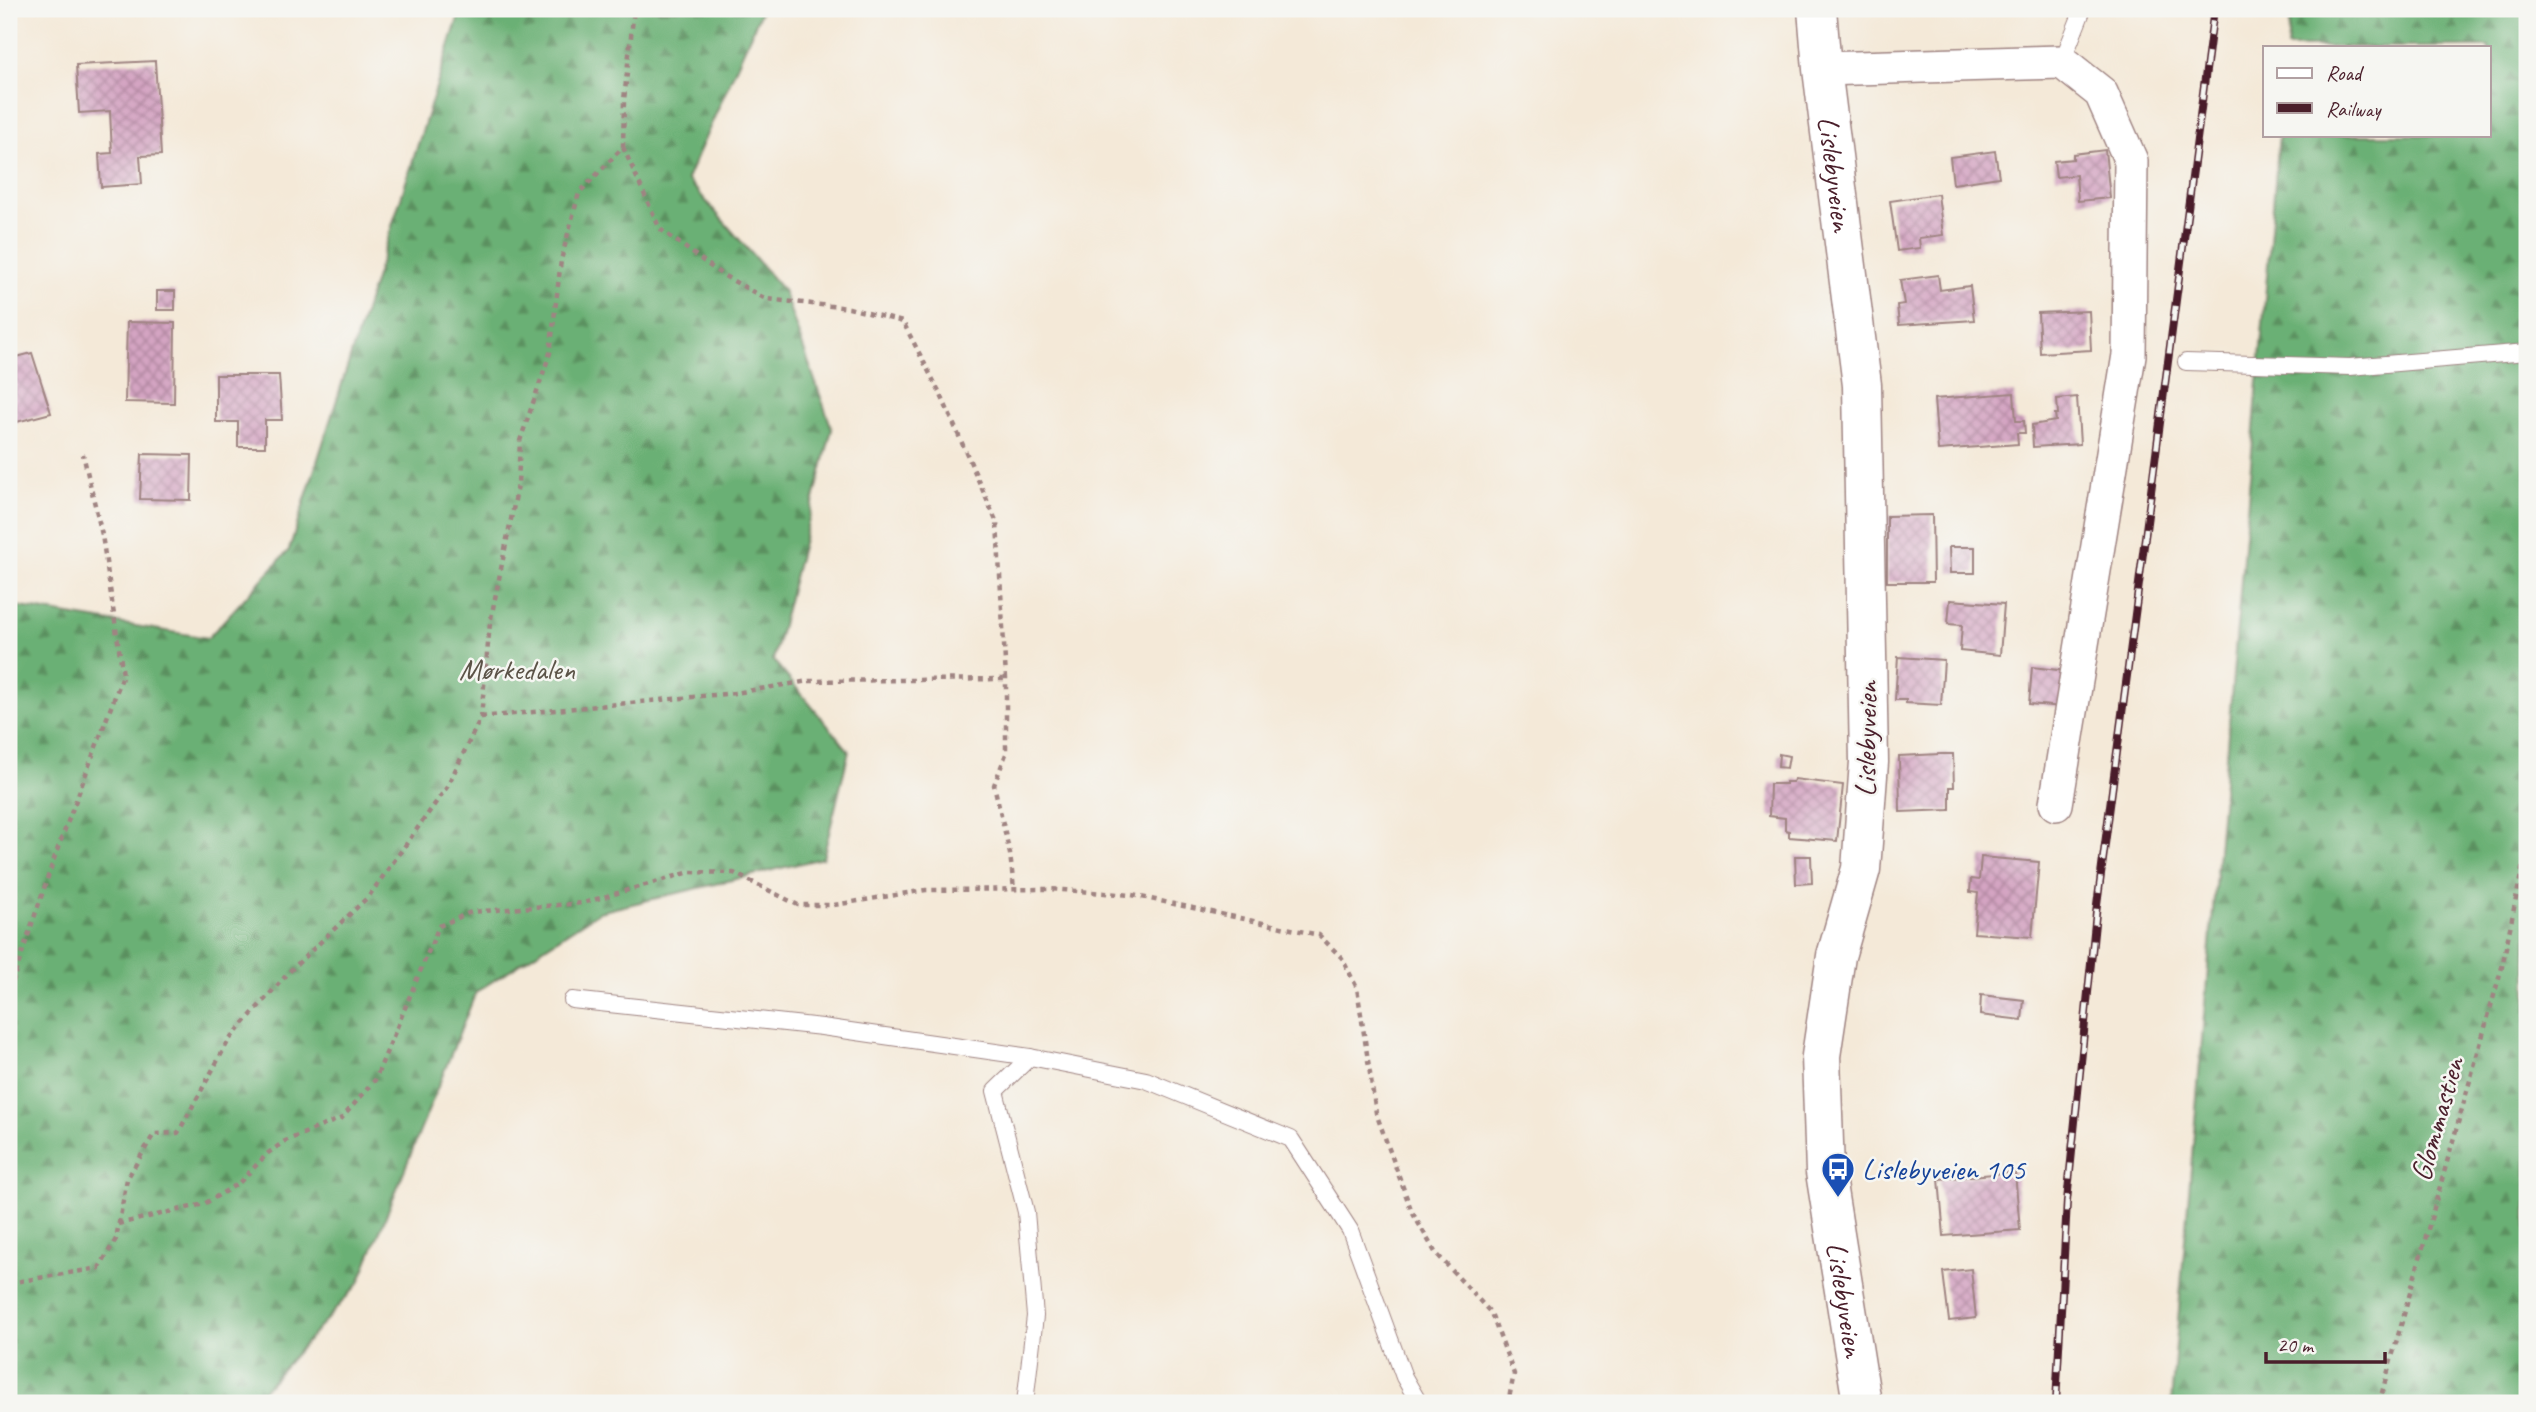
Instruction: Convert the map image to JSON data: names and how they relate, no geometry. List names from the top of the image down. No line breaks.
{"streets":{"street":["Lislebyveien"],"path":["Glommastien"]},"parks":["Mørkedalen"],"places":{"bus stop":["Lislebyveien 105"]},"legend":["Road","Railway"],"scale_bar":"20 m"}
